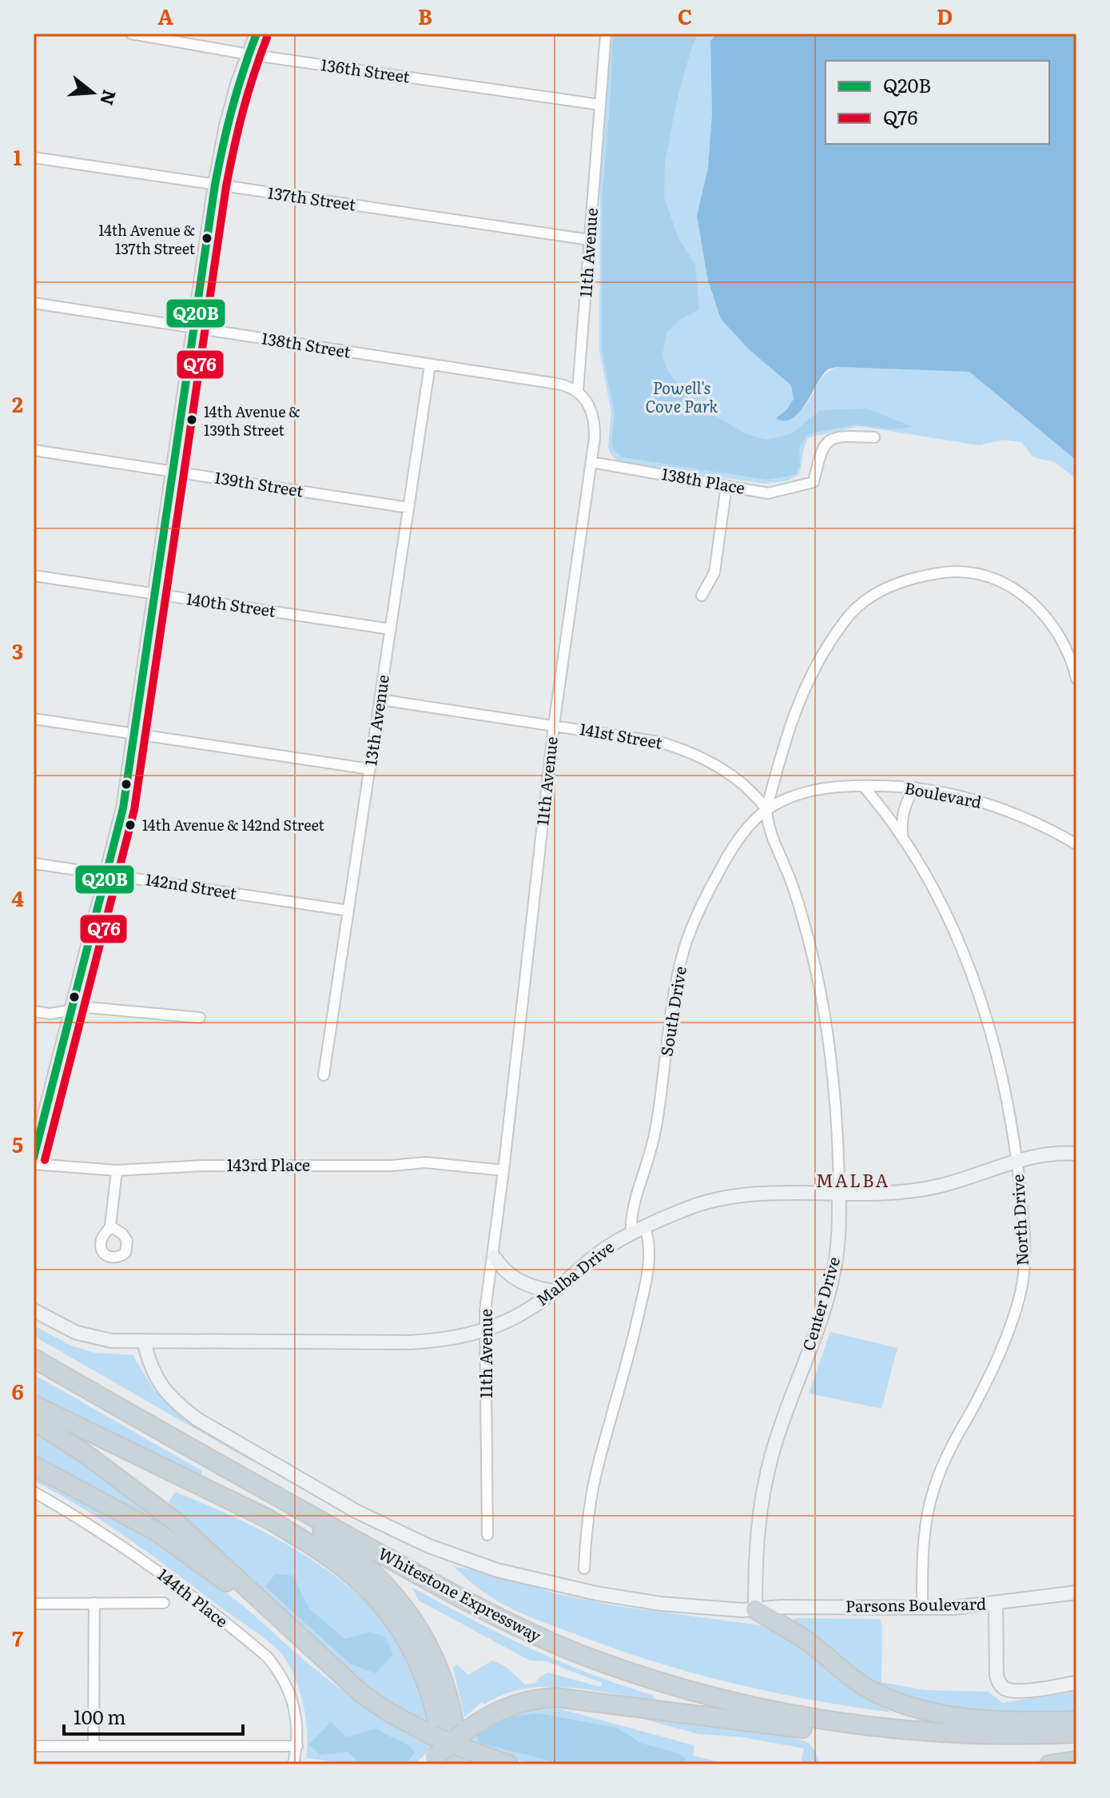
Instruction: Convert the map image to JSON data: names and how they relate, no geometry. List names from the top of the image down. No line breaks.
{"streets":{"highway":["Whitestone Expressway"],"street":["136th Street","137th Street","11th Avenue","138th Street","138th Place","139th Street","140th Street","13th Avenue","141st Street","Boulevard","142nd Street","South Drive","143rd Place","North Drive","Malba Drive","Center Drive","144th Place","Parsons Boulevard"]},"crossings":[["136th Street","11th Avenue"],["137th Street","11th Avenue"],["11th Avenue","138th Street"],["11th Avenue","138th Place"],["11th Avenue","141st Street"],["11th Avenue","143rd Place"],["11th Avenue","Malba Drive"],["138th Street","13th Avenue"],["139th Street","13th Avenue"],["140th Street","13th Avenue"],["13th Avenue","141st Street"],["13th Avenue","142nd Street"],["141st Street","Boulevard"],["141st Street","South Drive"],["141st Street","Center Drive"],["Boulevard","South Drive"],["Boulevard","North Drive"],["Boulevard","Center Drive"],["South Drive","Malba Drive"],["South Drive","Center Drive"],["North Drive","Malba Drive"],["North Drive","Parsons Boulevard"],["Malba Drive","Center Drive"],["Malba Drive","Parsons Boulevard"],["Center Drive","Parsons Boulevard"]],"districts":["MALBA"],"parks":["Powell's Cove Park"],"places":["14th Avenue & 137th Street","14th Avenue & 139th Street","14th Avenue & 142nd Street"],"lines":["transit line Q20B","transit line Q76"],"legend":["Q20B","Q76"],"scale_bar":"100 m","north":"right","grid":{"columns":["A","B","C","D"],"rows":["1","2","3","4","5","6","7"]}}
